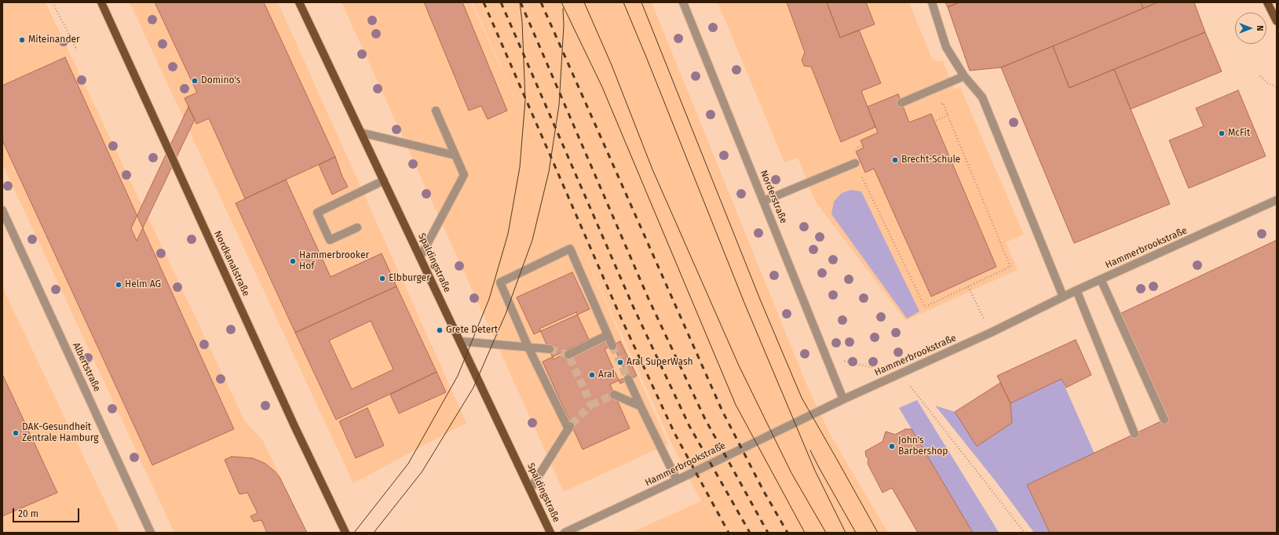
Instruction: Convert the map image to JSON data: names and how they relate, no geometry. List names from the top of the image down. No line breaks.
{"streets":{"main road":["Spaldingstraße","Nordkanalstraße"],"street":["Norderstraße","Hammerbrookstraße","Albertstraße"]},"crossings":[["Norderstraße","Hammerbrookstraße"]],"places":["Miteinander","Domino's","McFit","Brecht-Schule","Hammerbrooker Hof","Elbburger","Helm AG","Grete Detert","Aral SuperWash","Aral","DAK-Gesundheit Zentrale Hamburg","John's Barbershop"],"scale_bar":"20 m","north":"right"}
